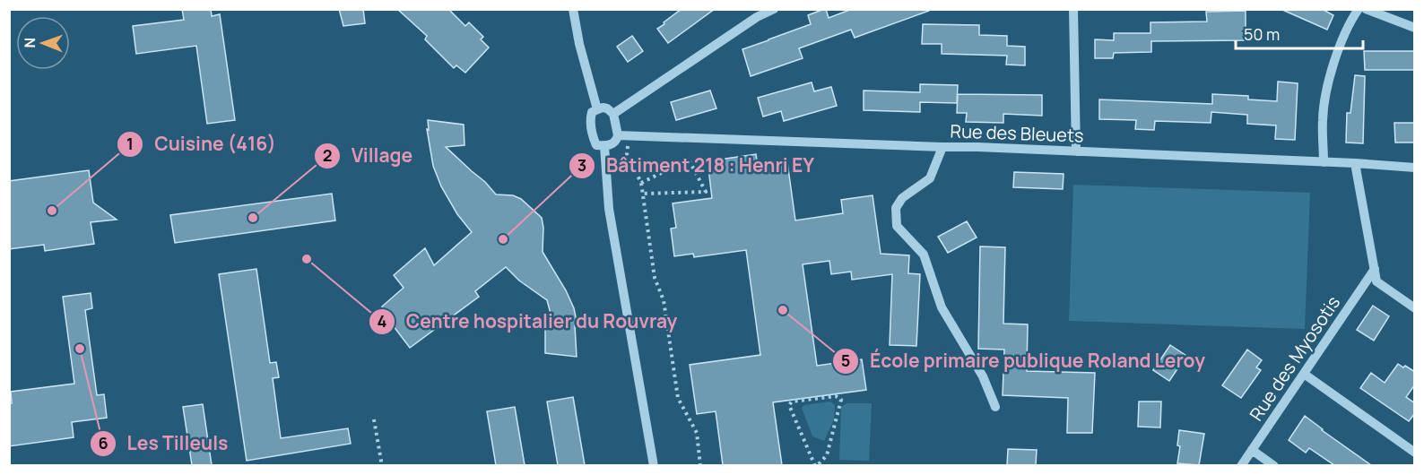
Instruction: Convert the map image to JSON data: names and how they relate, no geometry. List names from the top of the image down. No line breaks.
{"streets":{"street":["Rue des Bleuets","Rue des Myosotis"]},"places":["Cuisine (416)","Village","Bâtiment 218 : Henri EY","Centre hospitalier du Rouvray","École primaire publique Roland Leroy","Les Tilleuls"],"scale_bar":"50 m","north":"left"}
